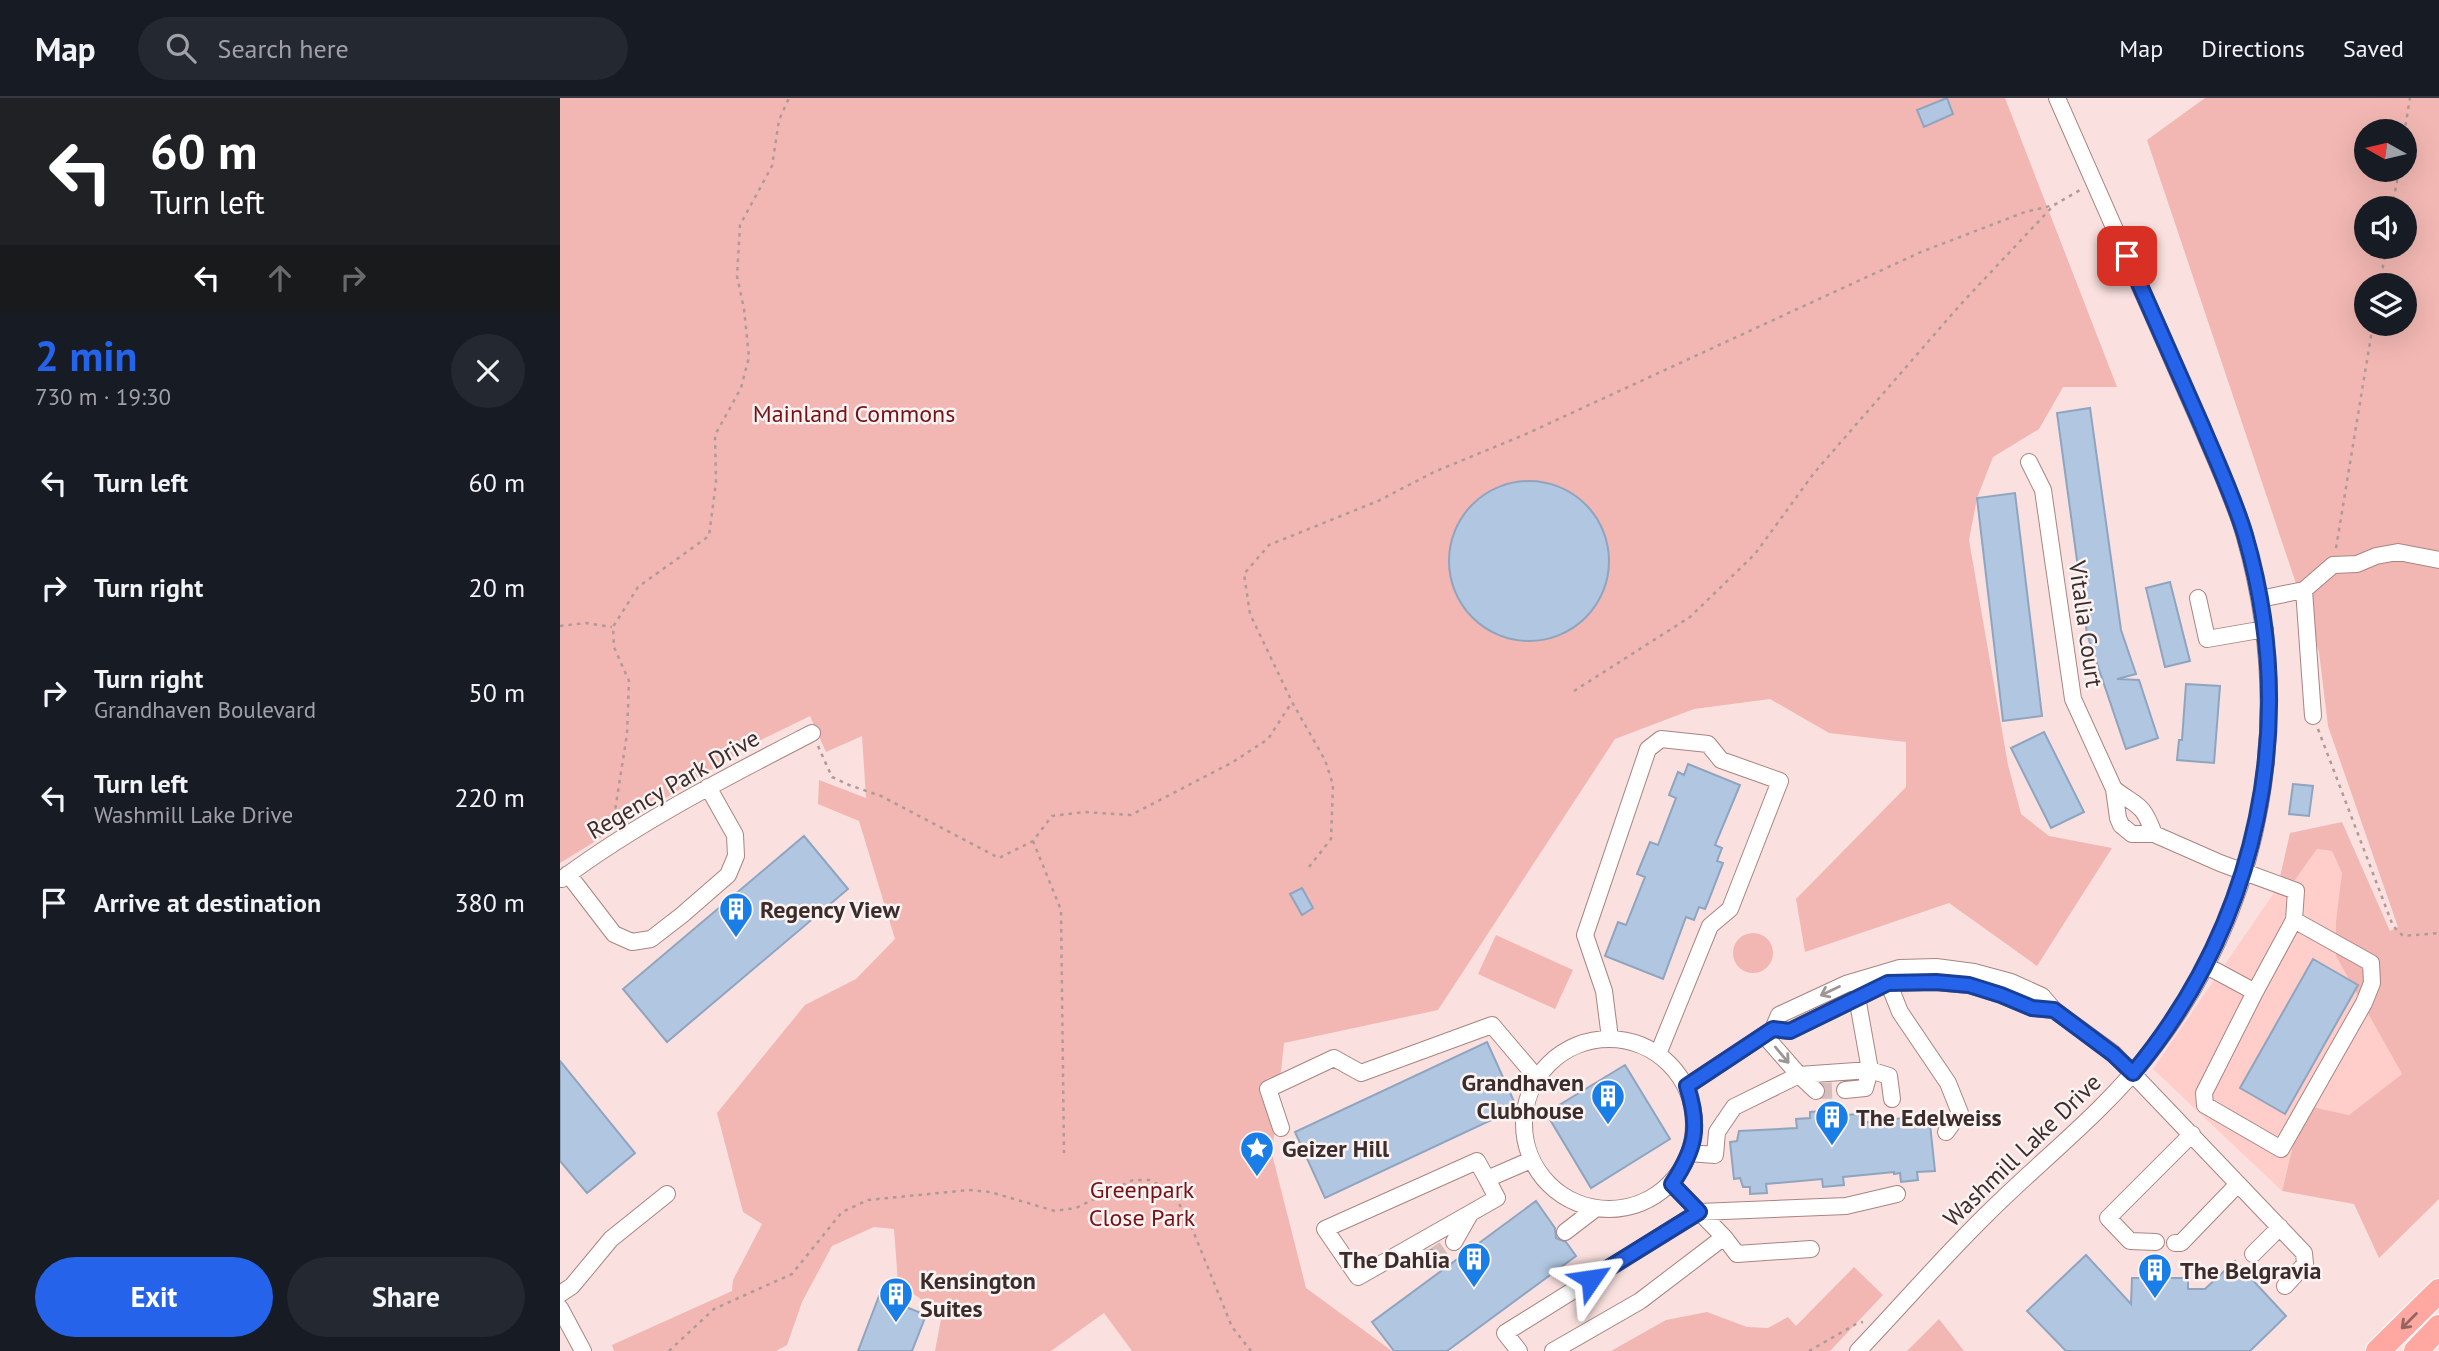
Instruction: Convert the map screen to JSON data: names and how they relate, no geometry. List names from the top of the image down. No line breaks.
{"streets":{"street":["Vitalia Court","Regency Park Drive","Washmill Lake Drive"]},"crossings":[["Vitalia Court","Washmill Lake Drive"]],"parks":["Mainland Commons","Greenpark Close Park"],"places":{"building":["Regency View","Grandhaven Clubhouse","The Edelweiss","The Dahlia","The Belgravia","Kensington Suites"],"place":["Geizer Hill"]},"north":"left","page":{"header":"Map","search":"Search here","nav":["Map","Directions","Saved"],"turn":["60 m","Turn left"],"heading":["2 min","730 m · 19:30"],"list":[{"name":"Turn left","value":"60 m"},{"name":"Turn right","value":"20 m"},{"name":"Turn right","note":"Grandhaven Boulevard","value":"50 m"},{"name":"Turn left","note":"Washmill Lake Drive","value":"220 m"},{"name":"Arrive at destination","value":"380 m"}],"buttons":["Exit","Share"]}}
